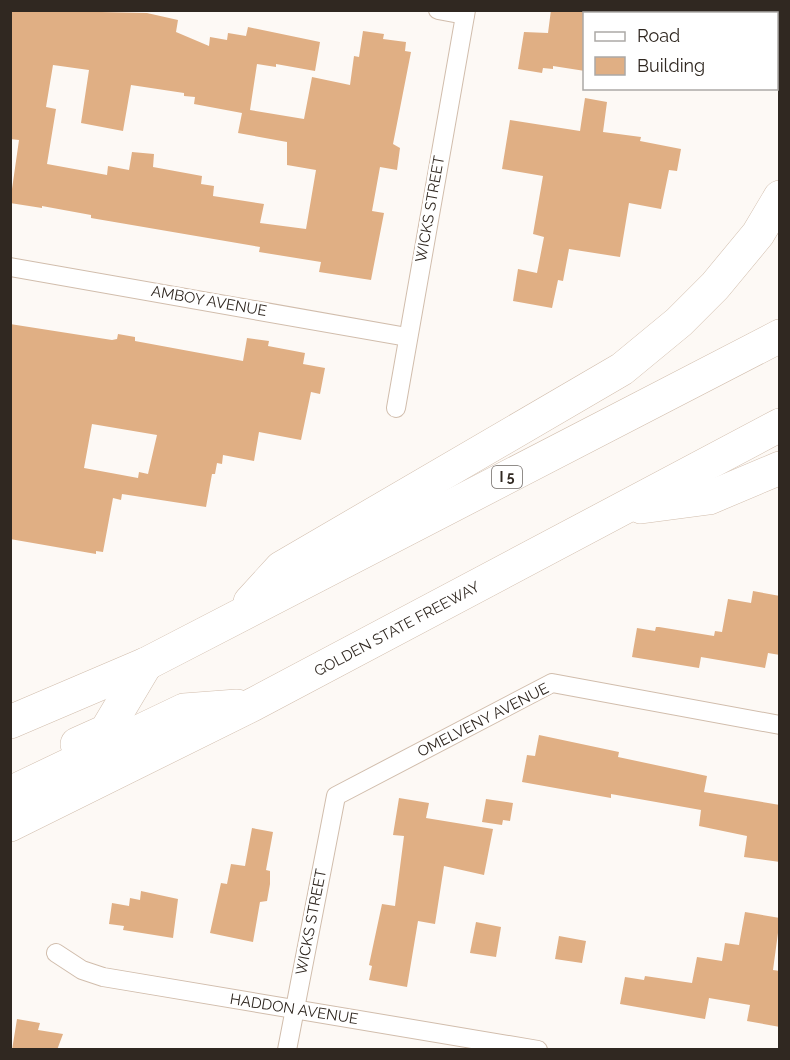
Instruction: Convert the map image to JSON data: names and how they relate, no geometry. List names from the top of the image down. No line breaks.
{"streets":{"highway":["I 5","GOLDEN STATE FREEWAY"],"street":["WICKS STREET","AMBOY AVENUE","OMELVENY AVENUE","HADDON AVENUE"]},"crossings":[["WICKS STREET","AMBOY AVENUE"],["WICKS STREET","OMELVENY AVENUE"],["WICKS STREET","HADDON AVENUE"]],"legend":["Road","Building"]}
